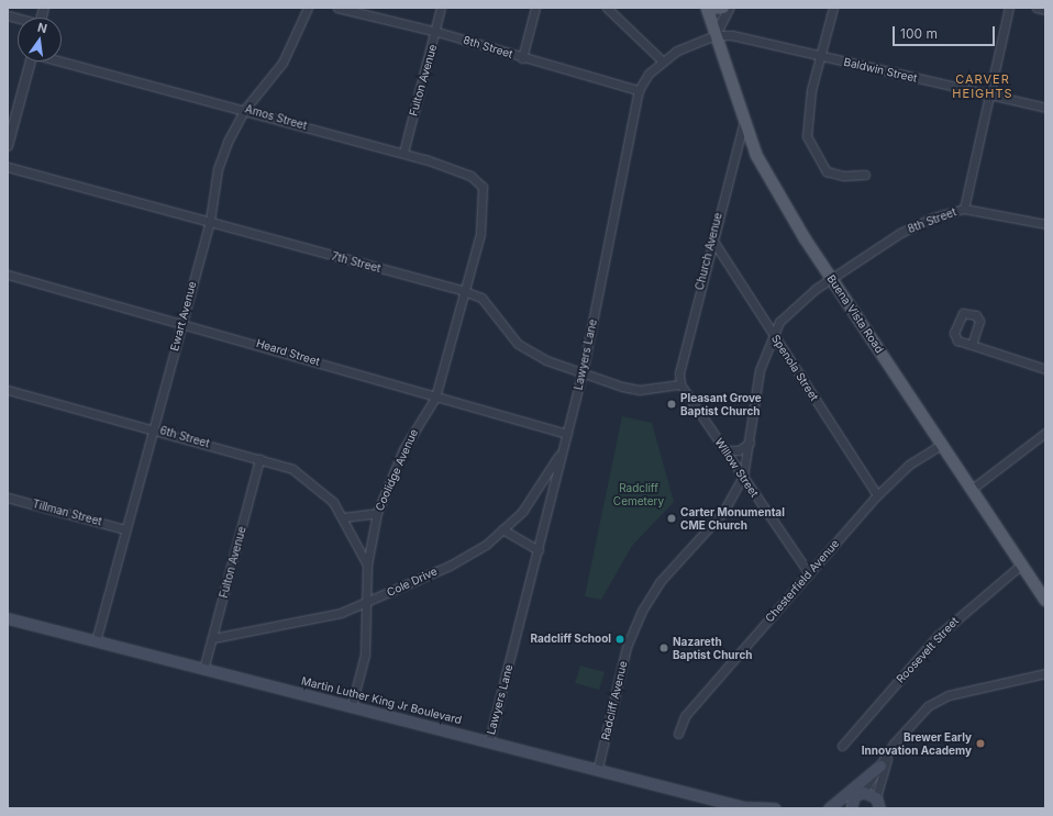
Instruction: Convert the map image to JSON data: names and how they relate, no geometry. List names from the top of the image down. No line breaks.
{"streets":{"main road":["Buena Vista Road","Martin Luther King Jr Boulevard"],"street":["8th Street","Baldwin Street","Fulton Avenue","Amos Street","Church Avenue","7th Street","Ewart Avenue","Heard Street","Lawyers Lane","Spenola Street","6th Street","Willow Street","Coolidge Avenue","Tillman Street","Chesterfield Avenue","Cole Drive","Roosevelt Street","Radcliff Avenue"]},"crossings":[["8th Street","Fulton Avenue"],["8th Street","Buena Vista Road"],["8th Street","Lawyers Lane"],["8th Street","Radcliff Avenue"],["Baldwin Street","Buena Vista Road"],["Baldwin Street","Lawyers Lane"],["Fulton Avenue","Amos Street"],["Fulton Avenue","6th Street"],["Fulton Avenue","Cole Drive"],["Fulton Avenue","Martin Luther King Jr Boulevard"],["Amos Street","Ewart Avenue"],["Amos Street","Coolidge Avenue"],["Church Avenue","7th Street"],["Church Avenue","Buena Vista Road"],["Church Avenue","Spenola Street"],["Church Avenue","Willow Street"],["7th Street","Ewart Avenue"],["7th Street","Lawyers Lane"],["7th Street","Willow Street"],["7th Street","Coolidge Avenue"],["Buena Vista Road","Lawyers Lane"],["Buena Vista Road","Chesterfield Avenue"],["Buena Vista Road","Roosevelt Street"],["Buena Vista Road","Radcliff Avenue"],["Ewart Avenue","Heard Street"],["Ewart Avenue","6th Street"],["Ewart Avenue","Tillman Street"],["Ewart Avenue","Martin Luther King Jr Boulevard"],["Heard Street","Lawyers Lane"],["Heard Street","Coolidge Avenue"],["Lawyers Lane","Cole Drive"],["Lawyers Lane","Martin Luther King Jr Boulevard"],["Spenola Street","Chesterfield Avenue"],["Spenola Street","Radcliff Avenue"],["6th Street","Coolidge Avenue"],["Willow Street","Chesterfield Avenue"],["Willow Street","Radcliff Avenue"],["Coolidge Avenue","Cole Drive"],["Coolidge Avenue","Martin Luther King Jr Boulevard"],["Martin Luther King Jr Boulevard","Radcliff Avenue"]],"districts":["CARVER HEIGHTS"],"parks":["Radcliff Cemetery"],"places":["Pleasant Grove Baptist Church","Carter Monumental CME Church","Radcliff School","Nazareth Baptist Church","Brewer Early Innovation Academy"],"scale_bar":"100 m","north":"top"}
